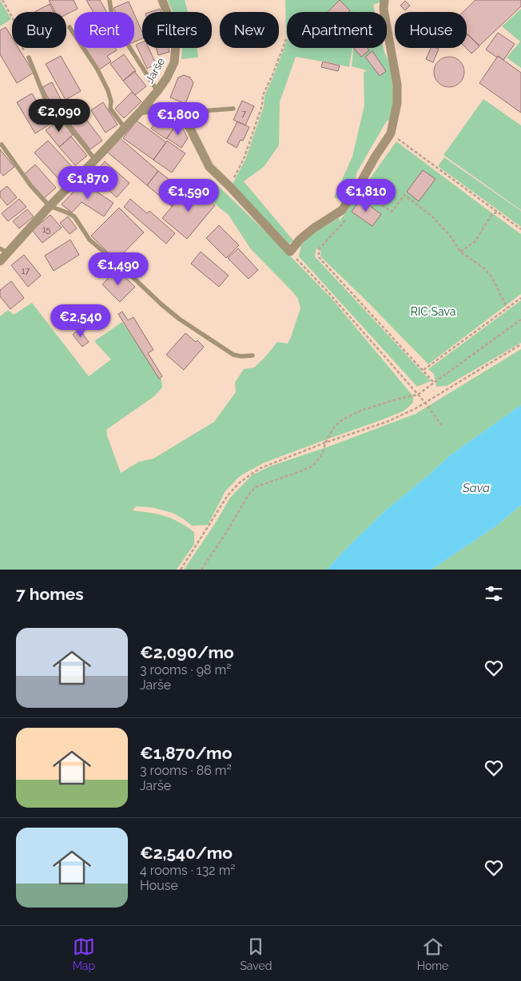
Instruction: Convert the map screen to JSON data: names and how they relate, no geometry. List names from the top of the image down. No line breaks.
{"streets":{"street":["Jarše"]},"water":["Sava"],"parks":["RIC Sava"],"house_numbers":["7","15","17"],"page":{"chip":["Buy","Rent","Filters","New","Apartment","House"],"price":["€2,090","€1,800","€1,870","€1,590","€1,810","€1,490","€2,540"],"heading":"7 homes","list":[{"name":"€2,090/mo","note":"3 rooms · 98 m² · Jarše"},{"name":"€1,870/mo","note":"3 rooms · 86 m² · Jarše"},{"name":"€2,540/mo","note":"4 rooms · 132 m² · House"}],"tabs":["Map","Saved","Home"]}}
